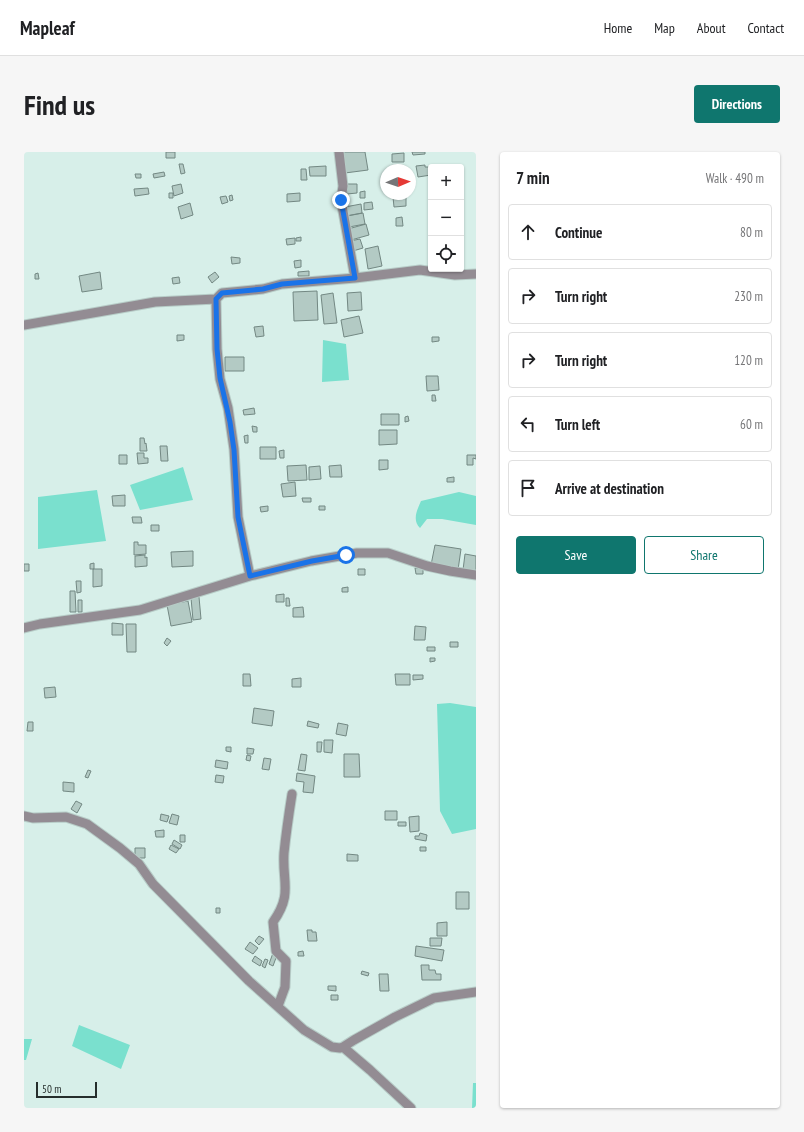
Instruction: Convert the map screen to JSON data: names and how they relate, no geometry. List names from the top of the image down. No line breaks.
{"scale_bar":"50 m","north":"right","page":{"header":"Mapleaf","nav":["Home","Map","About","Contact"],"buttons":["Directions",["Save","Share"]],"title":"Find us","heading":["7 min","Walk · 490 m"],"map_buttons":["+","−"],"list":[["Continue","80 m"],["Turn right","230 m"],["Turn right","120 m"],["Turn left","60 m"],"Arrive at destination"],"scale":"50 m"}}
